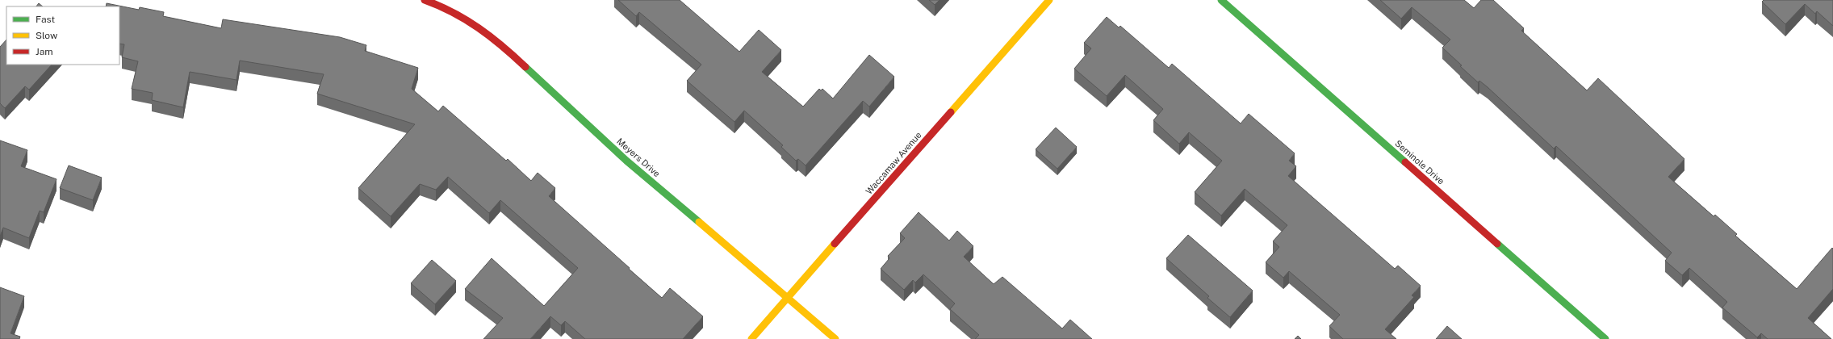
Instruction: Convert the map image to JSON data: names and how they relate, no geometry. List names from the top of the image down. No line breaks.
{"streets":{"street":["Meyers Drive","Seminole Drive","Waccamaw Avenue"]},"crossings":[["Meyers Drive","Waccamaw Avenue"]],"legend":["Fast","Slow","Jam"]}
